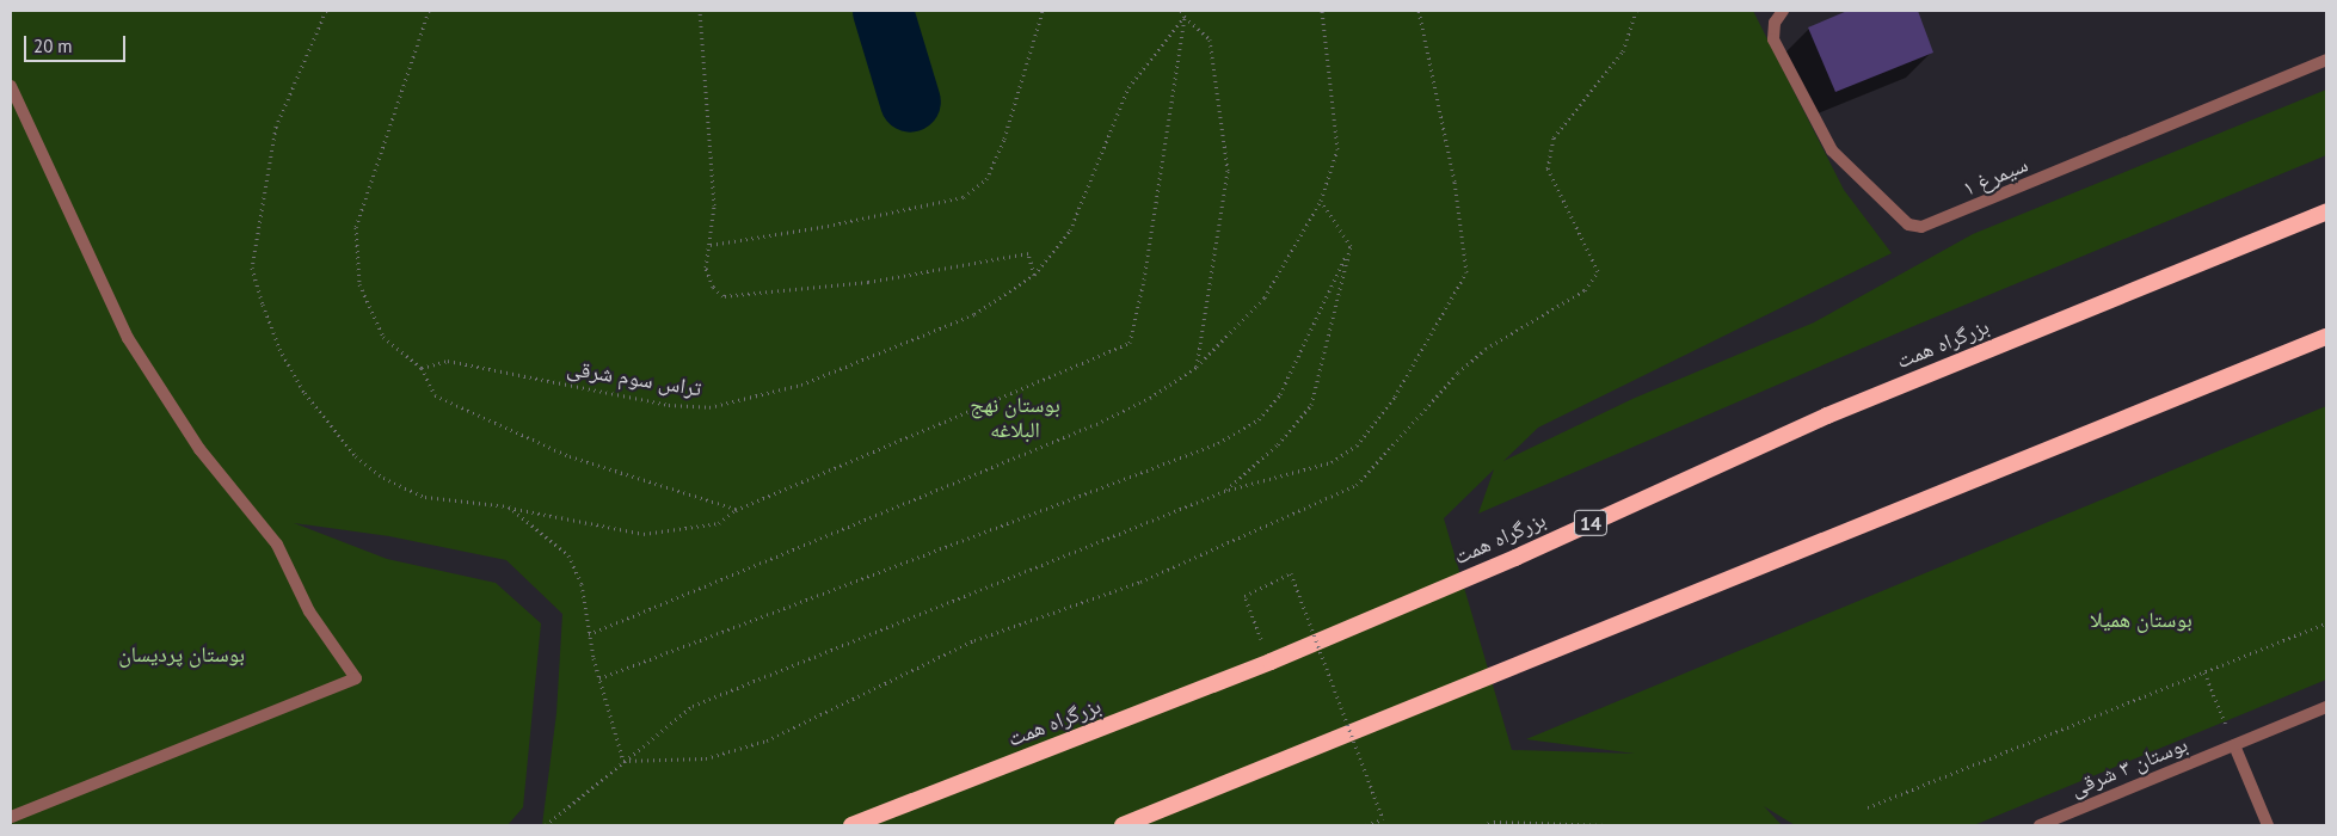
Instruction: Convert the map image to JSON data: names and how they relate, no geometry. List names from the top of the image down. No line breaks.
{"streets":{"highway":["بزرگراه همت","14"],"street":["سیمرغ ۱","بوستان ۳ شرقی"],"path":["تراس سوم شرقی"]},"parks":["بوستان نهج البلاغه","بوستان همیلا","بوستان پردیسان"],"scale_bar":"20 m"}
